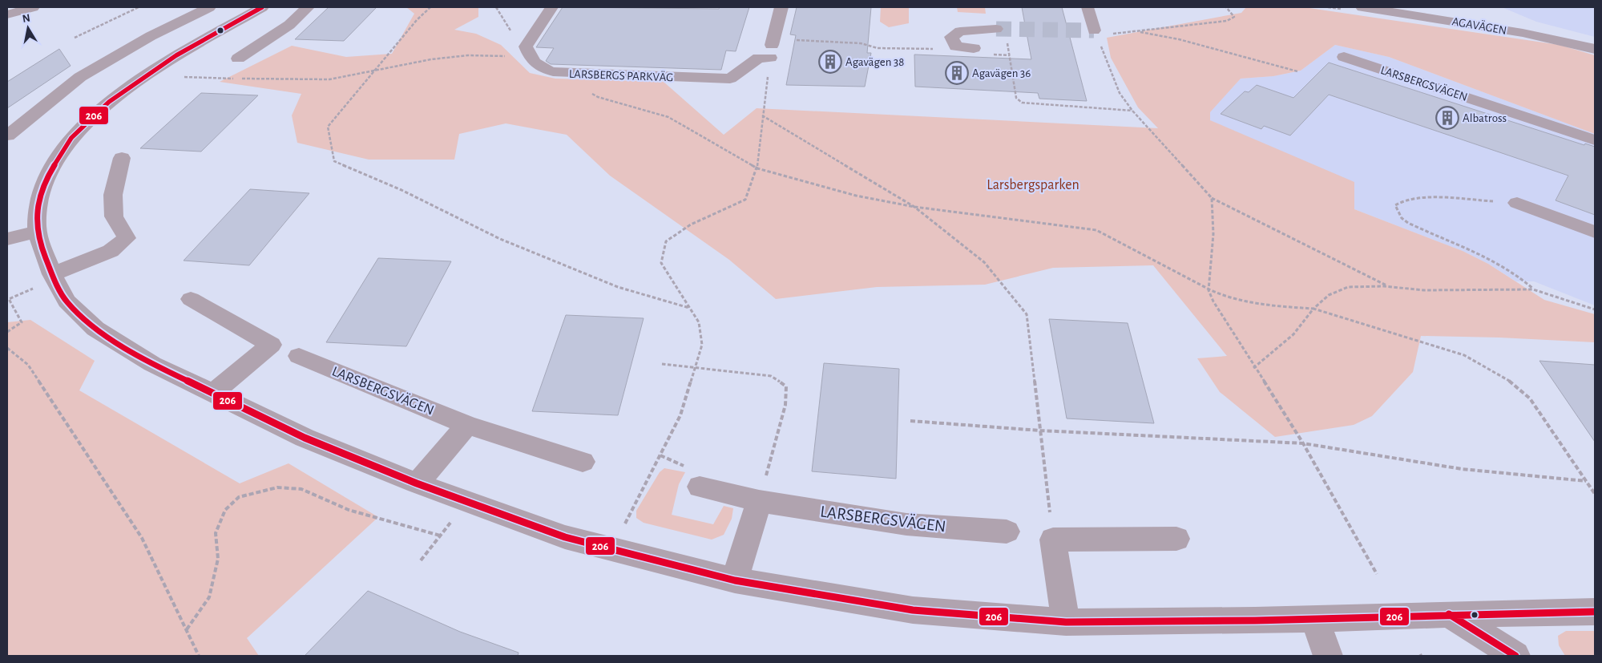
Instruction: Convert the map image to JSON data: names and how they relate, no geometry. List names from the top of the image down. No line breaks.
{"streets":{"street":["AGAVÄGEN","LARSBERGS PARKVÄG","LARSBERGSVÄGEN"]},"parks":["Larsbergsparken"],"places":{"building":["Agavägen 38","Agavägen 36","Albatross"]},"lines":["transit line 206"],"north":"top"}
